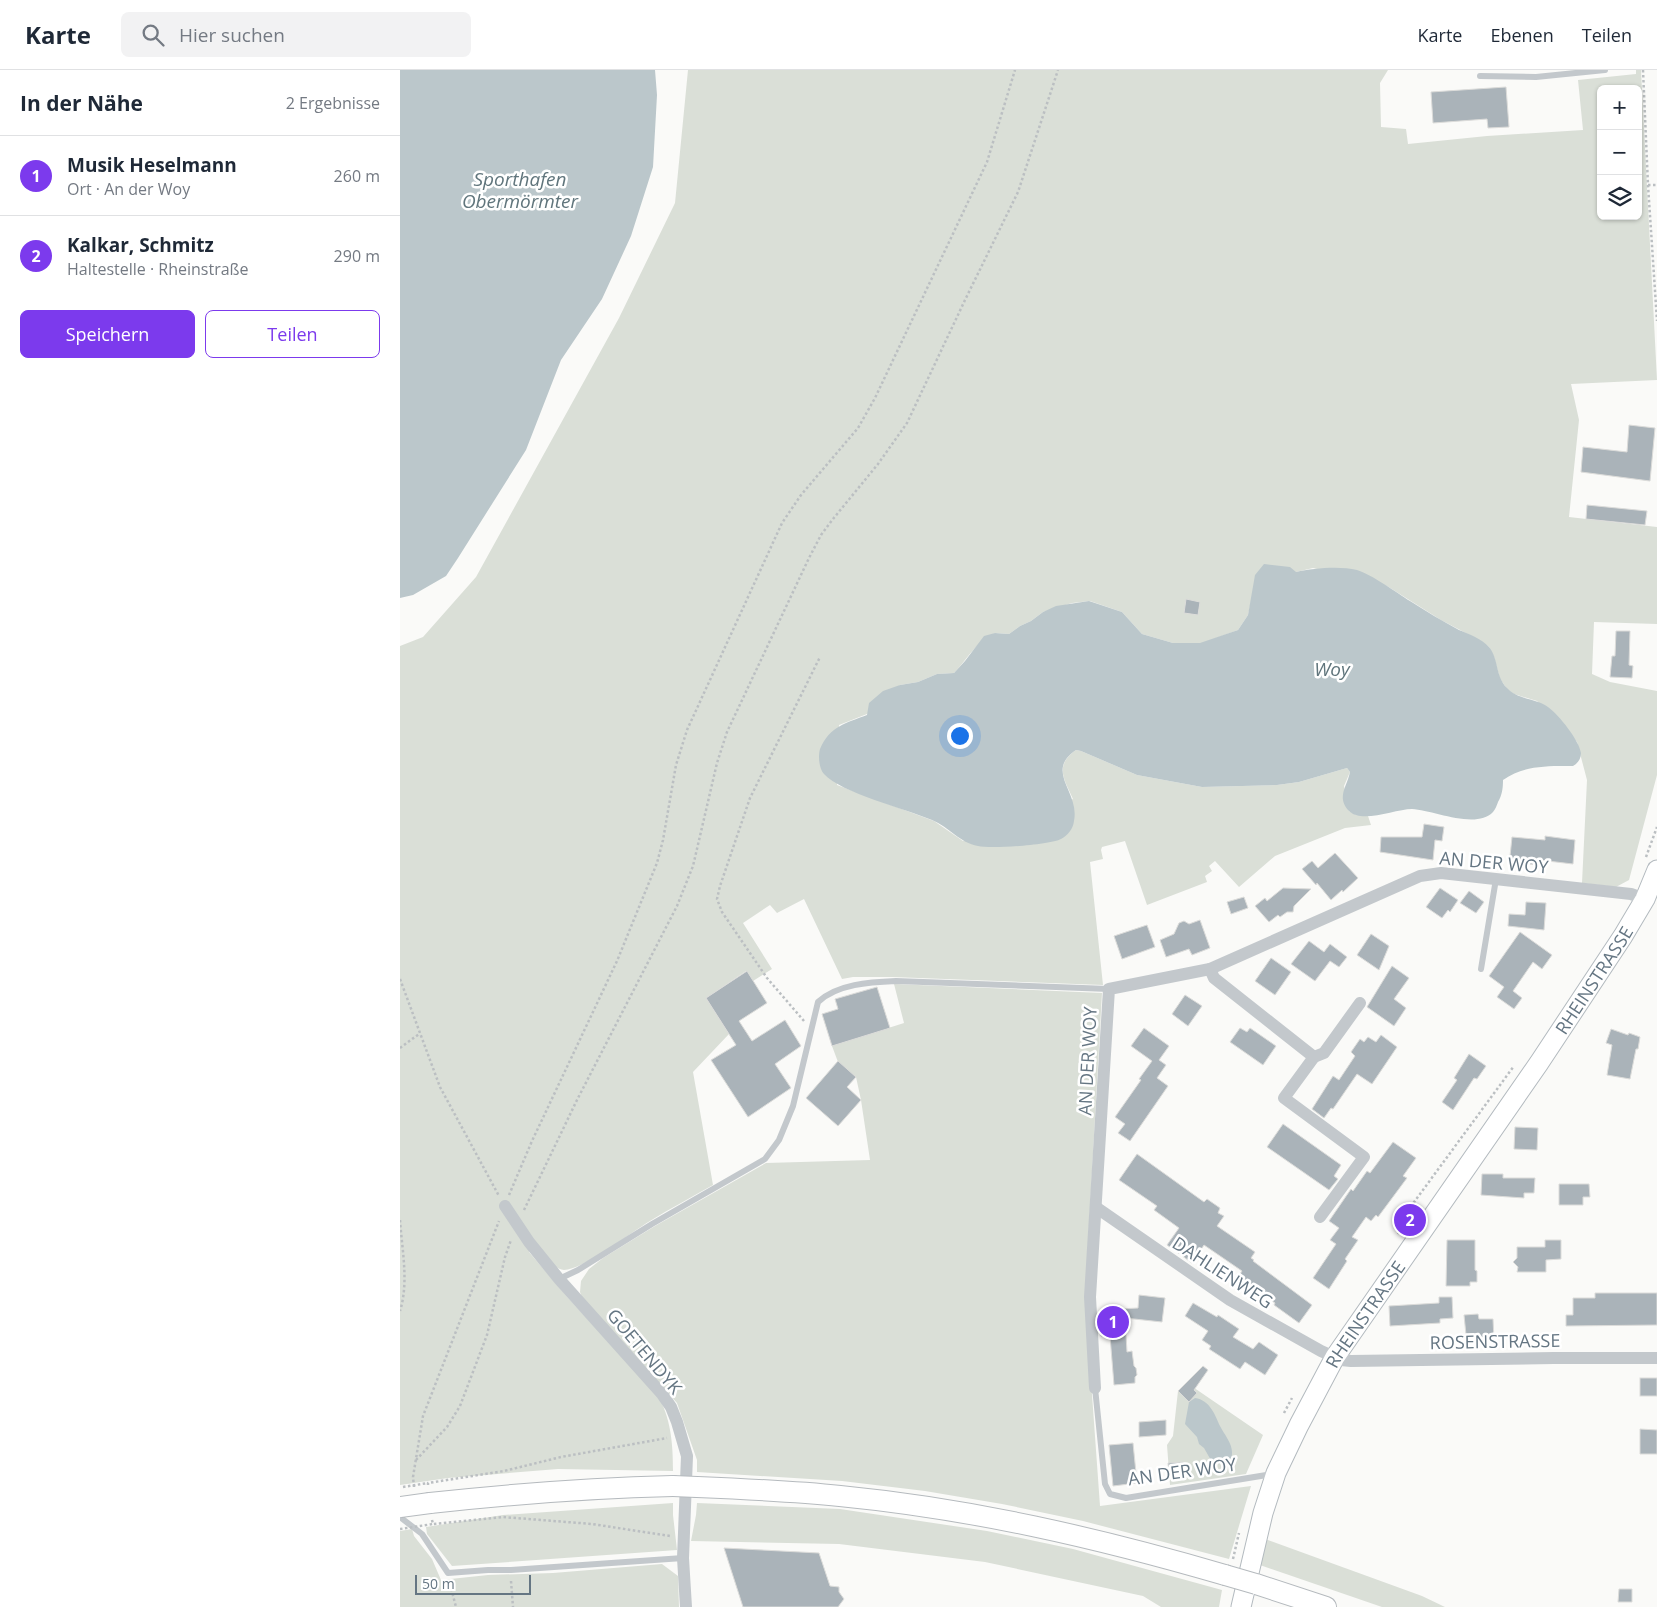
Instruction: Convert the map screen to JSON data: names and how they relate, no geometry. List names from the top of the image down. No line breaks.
{"streets":{"main road":["RHEINSTRASSE"],"street":["AN DER WOY","DAHLIENWEG","ROSENSTRASSE","GOETENDYK"]},"crossings":[["AN DER WOY","RHEINSTRASSE"],["AN DER WOY","DAHLIENWEG"],["RHEINSTRASSE","DAHLIENWEG"],["RHEINSTRASSE","ROSENSTRASSE"],["DAHLIENWEG","ROSENSTRASSE"]],"water":["Sporthafen Obermörmter","Woy"],"scale_bar":"50 m","page":{"header":"Karte","search":"Hier suchen","nav":["Karte","Ebenen","Teilen"],"heading":["In der Nähe","2 Ergebnisse"],"map_buttons":["+","−"],"list":[{"mark":"1","name":"Musik Heselmann","note":"Ort · An der Woy","value":"260 m"},{"mark":"2","name":"Kalkar, Schmitz","note":"Haltestelle · Rheinstraße","value":"290 m"}],"buttons":["Speichern","Teilen"],"pins":["2","1"],"scale":"50 m"}}
